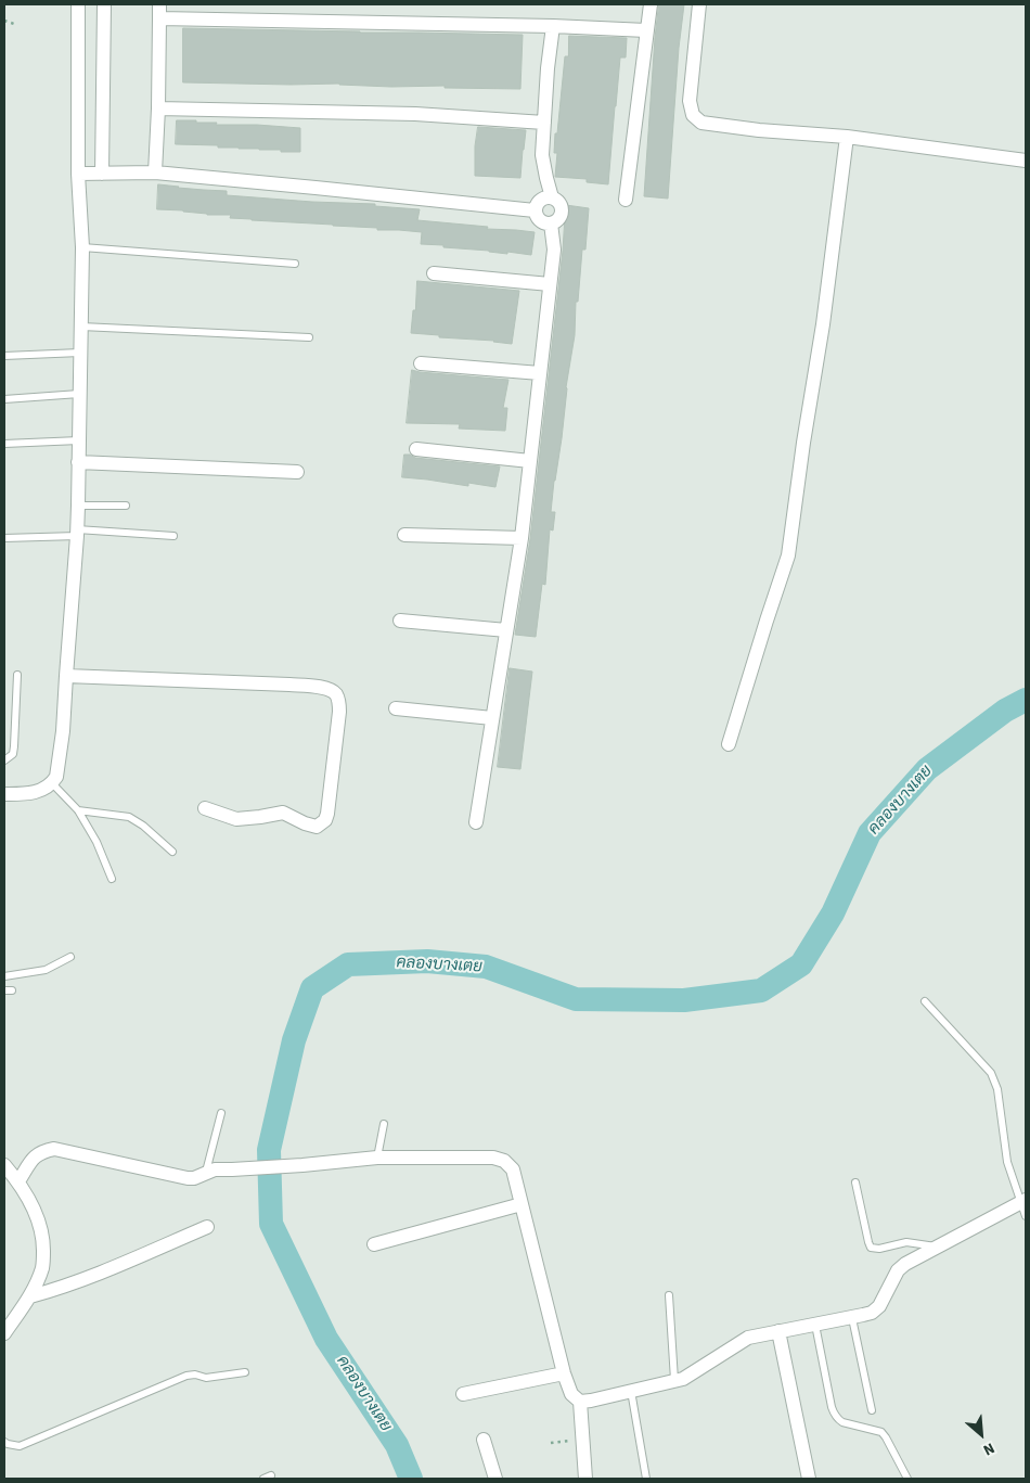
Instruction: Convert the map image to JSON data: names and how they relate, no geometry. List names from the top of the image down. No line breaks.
{"water":["คลองบางเตย"],"north":"bottom right"}
